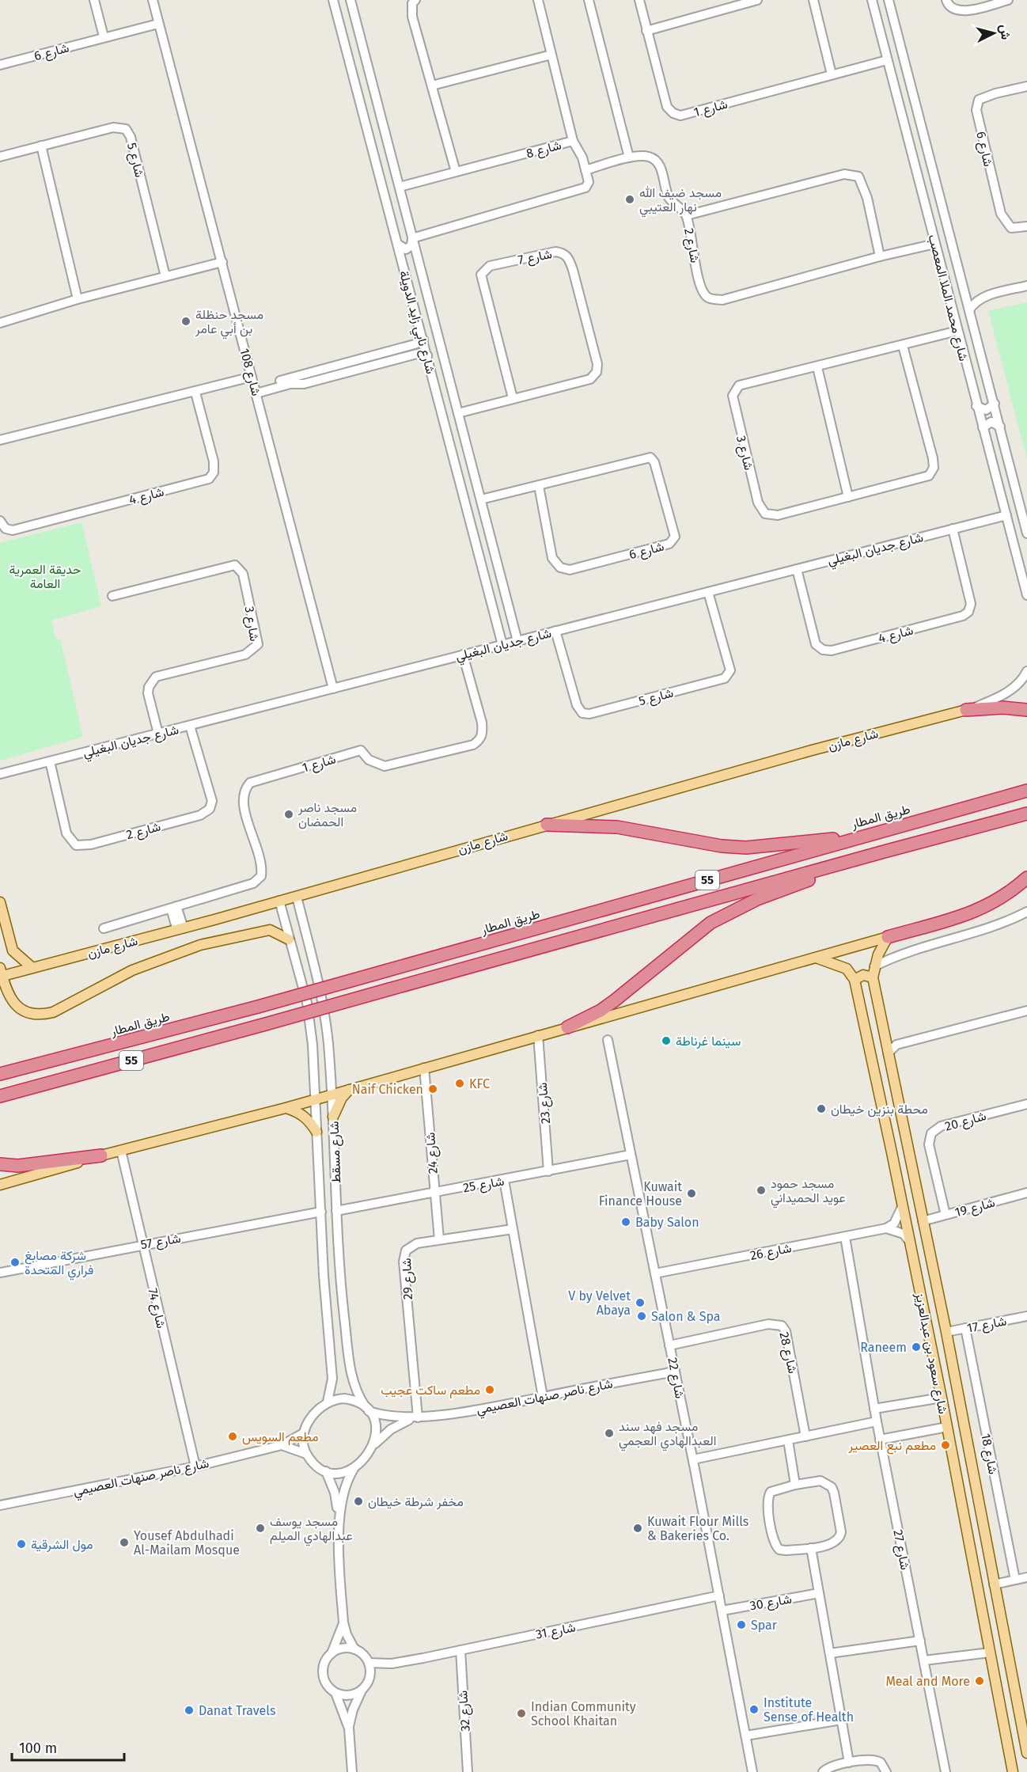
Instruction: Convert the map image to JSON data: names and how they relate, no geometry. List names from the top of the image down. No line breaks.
{"streets":{"highway":["طريق المطار","55"],"main road":["شارع مازن","شارع سعود بن عبدالعزيز"],"street":["شارع 6","شارع 1","شارع 8","شارع 5","شارع 2","شارع 7","شارع محمد الملا المعصب","شارع نابي زايد الدويلة","شارع 108","شارع 3","شارع 4","شارع جديان البغيلي","شارع 23","شارع 20","شارع مسقط","شارع 24","شارع 25","شارع 19","شارع 57","شارع 26","شارع 29","شارع 74","شارع 17","شارع 28","شارع 22","شارع ناصر صنهات العصيمي","شارع 18","شارع 27","شارع 30","شارع 31","شارع 32"]},"crossings":[["شارع 6","شارع نابي زايد الدويلة"],["شارع 6","شارع 108"],["شارع 1","شارع محمد الملا المعصب"],["شارع 1","شارع جديان البغيلي"],["شارع 8","شارع نابي زايد الدويلة"],["شارع 5","شارع جديان البغيلي"],["شارع 2","شارع محمد الملا المعصب"],["شارع 2","شارع جديان البغيلي"],["شارع 7","شارع نابي زايد الدويلة"],["شارع محمد الملا المعصب","شارع 3"],["شارع محمد الملا المعصب","شارع جديان البغيلي"],["شارع نابي زايد الدويلة","شارع جديان البغيلي"],["شارع 108","شارع جديان البغيلي"],["شارع 3","شارع جديان البغيلي"],["شارع 4","شارع جديان البغيلي"],["شارع مازن","شارع مسقط"],["شارع 23","شارع 25"],["شارع 20","شارع 19"],["شارع مسقط","شارع 25"],["شارع مسقط","شارع 57"],["شارع مسقط","شارع ناصر صنهات العصيمي"],["شارع 24","شارع 25"],["شارع 24","شارع 29"],["شارع 25","شارع 22"],["شارع 19","شارع سعود بن عبدالعزيز"],["شارع 57","شارع 74"],["شارع 26","شارع 22"],["شارع 26","شارع 27"],["شارع 29","شارع ناصر صنهات العصيمي"],["شارع 74","شارع ناصر صنهات العصيمي"],["شارع 17","شارع سعود بن عبدالعزيز"],["شارع 17","شارع 18"],["شارع 28","شارع 22"],["شارع 22","شارع ناصر صنهات العصيمي"],["شارع 22","شارع 30"],["شارع 22","شارع 31"],["شارع 31","شارع 32"]],"parks":["حديقة العمرية العامة"],"places":["مسجد ضيف الله نهار العتيبي","مسجد حنظلة بن أبي عامر","مسجد ناصر الحمضان","سينما غرناطة","KFC","Naif Chicken","محطة بنزين خيطان","مسجد حمود عويد الحميداني","Kuwait Finance House","Baby Salon","شركة مصابغ فراري المتحدة","V by Velvet Abaya","Salon & Spa","Raneem","مطعم ساكت عجيب","مسجد فهد سند العبدالهادي العجمي","مطعم السويس","مطعم نبع العصير","مخفر شرطة خيطان","مسجد يوسف عبدالهادي الميلم","Kuwait Flour Mills & Bakeries Co.","Yousef Abdulhadi Al-Mailam Mosque","مول الشرقية","Spar","Meal and More","Institute Sense of Health","Danat Travels","Indian Community School Khaitan"],"scale_bar":"100 m","north":"right"}
